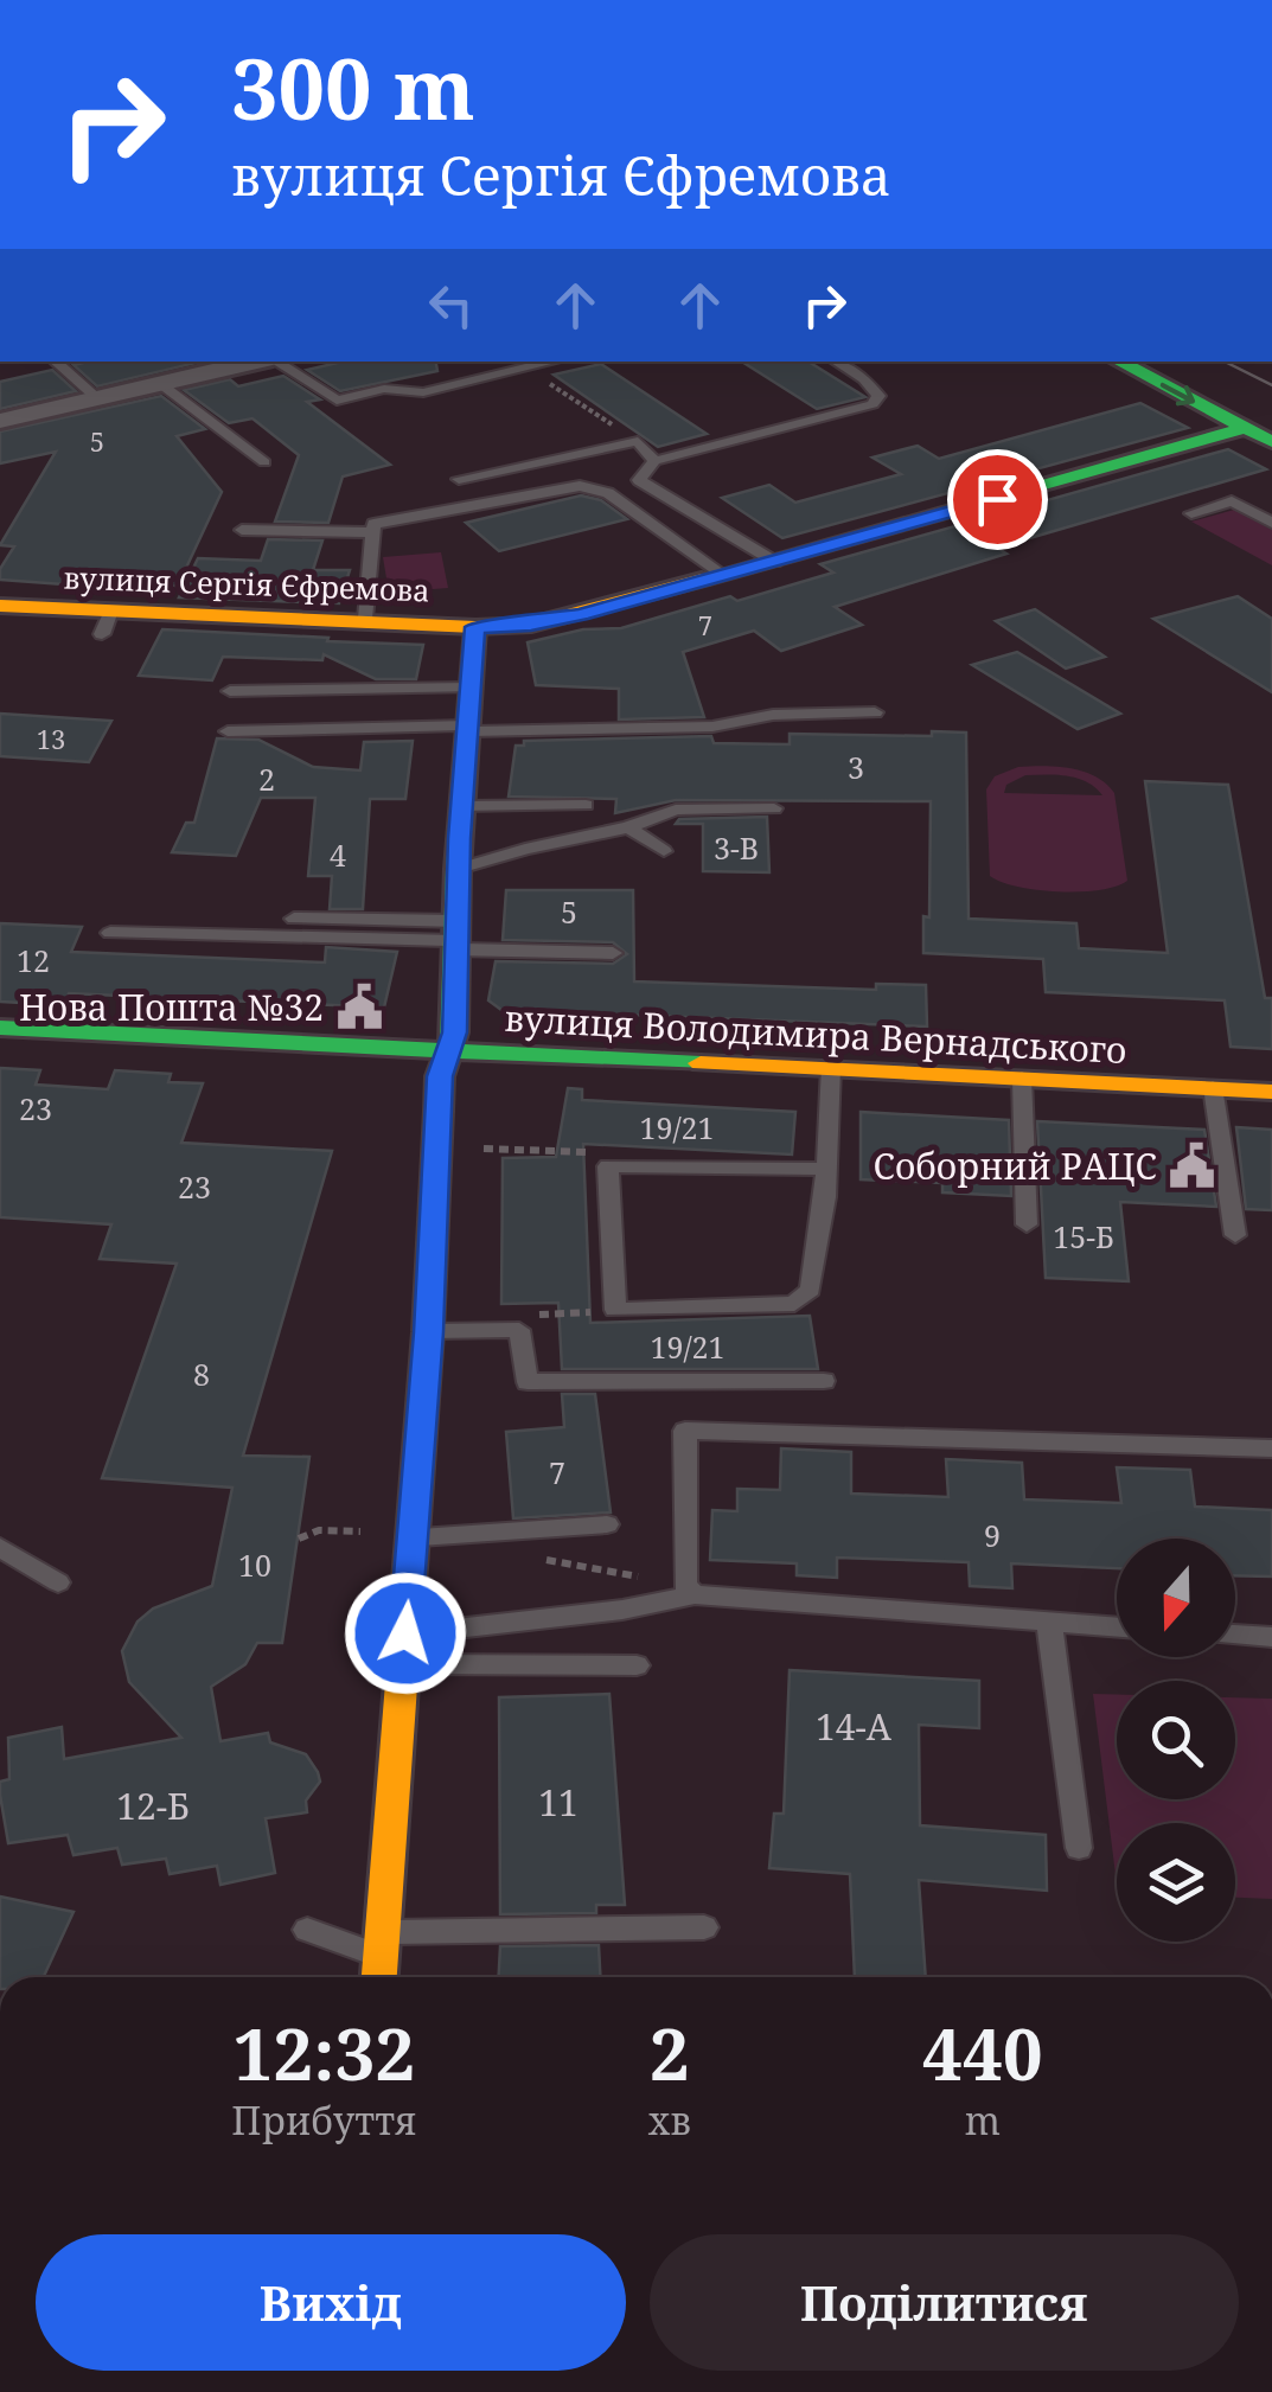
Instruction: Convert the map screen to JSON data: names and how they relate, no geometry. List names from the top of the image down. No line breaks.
{"streets":{"street":["вулиця Сергія Єфремова","вулиця Володимира Вернадського"]},"places":{"public building":["Нова Пошта №32","Соборний РАЦС"]},"house_numbers":["5","7","13","3","2","3-В","4","5","12","23","19/21","23","15-Б","19/21","8","7","9","10","14-А","11","12-Б"],"north":"bottom","page":{"turn":["300 m","вулиця Сергія Єфремова"],"eta":["12:32","Прибуття","2","хв","440","m"],"buttons":["Вихід","Поділитися"]}}
